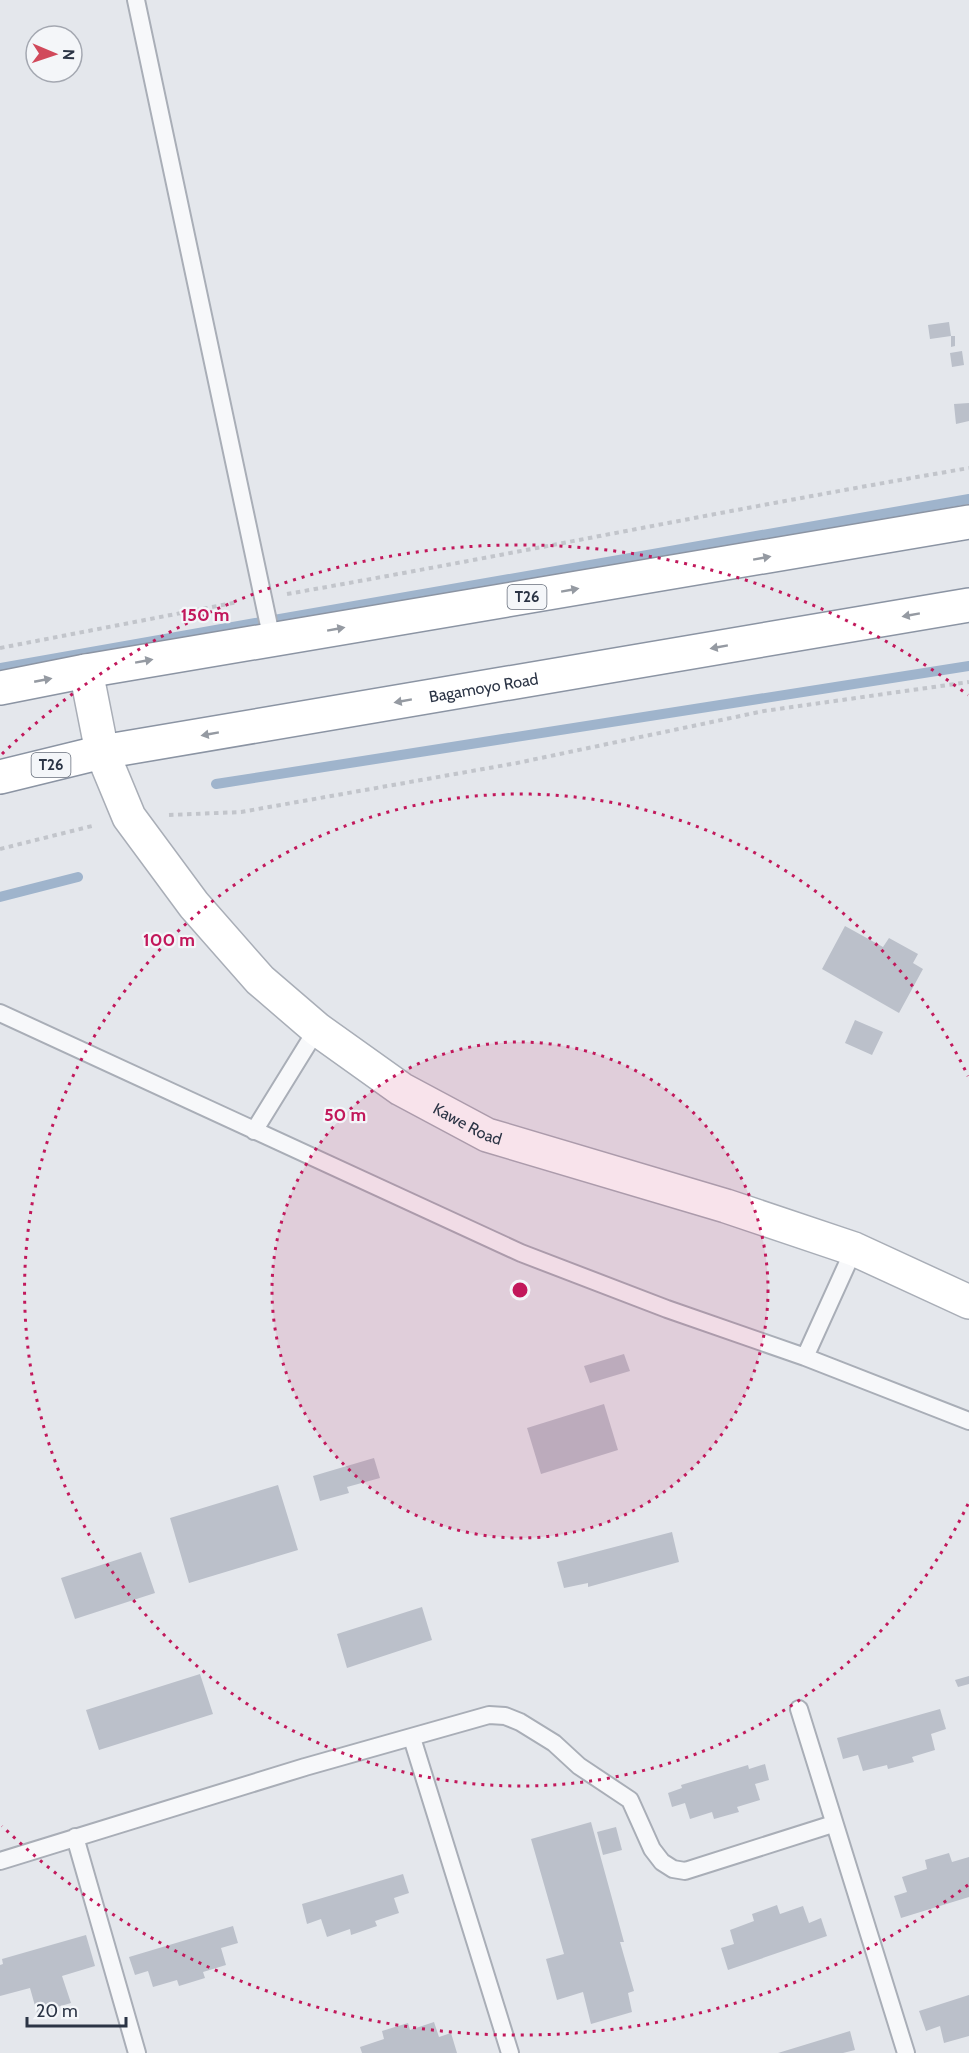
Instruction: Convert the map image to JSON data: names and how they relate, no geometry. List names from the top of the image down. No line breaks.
{"streets":{"main road":["T26","Bagamoyo Road","Kawe Road"]},"crossings":[["T26","Kawe Road"],["Bagamoyo Road","Kawe Road"]],"scale_bar":"20 m","north":"right","rings":["150 m","100 m","50 m"]}
